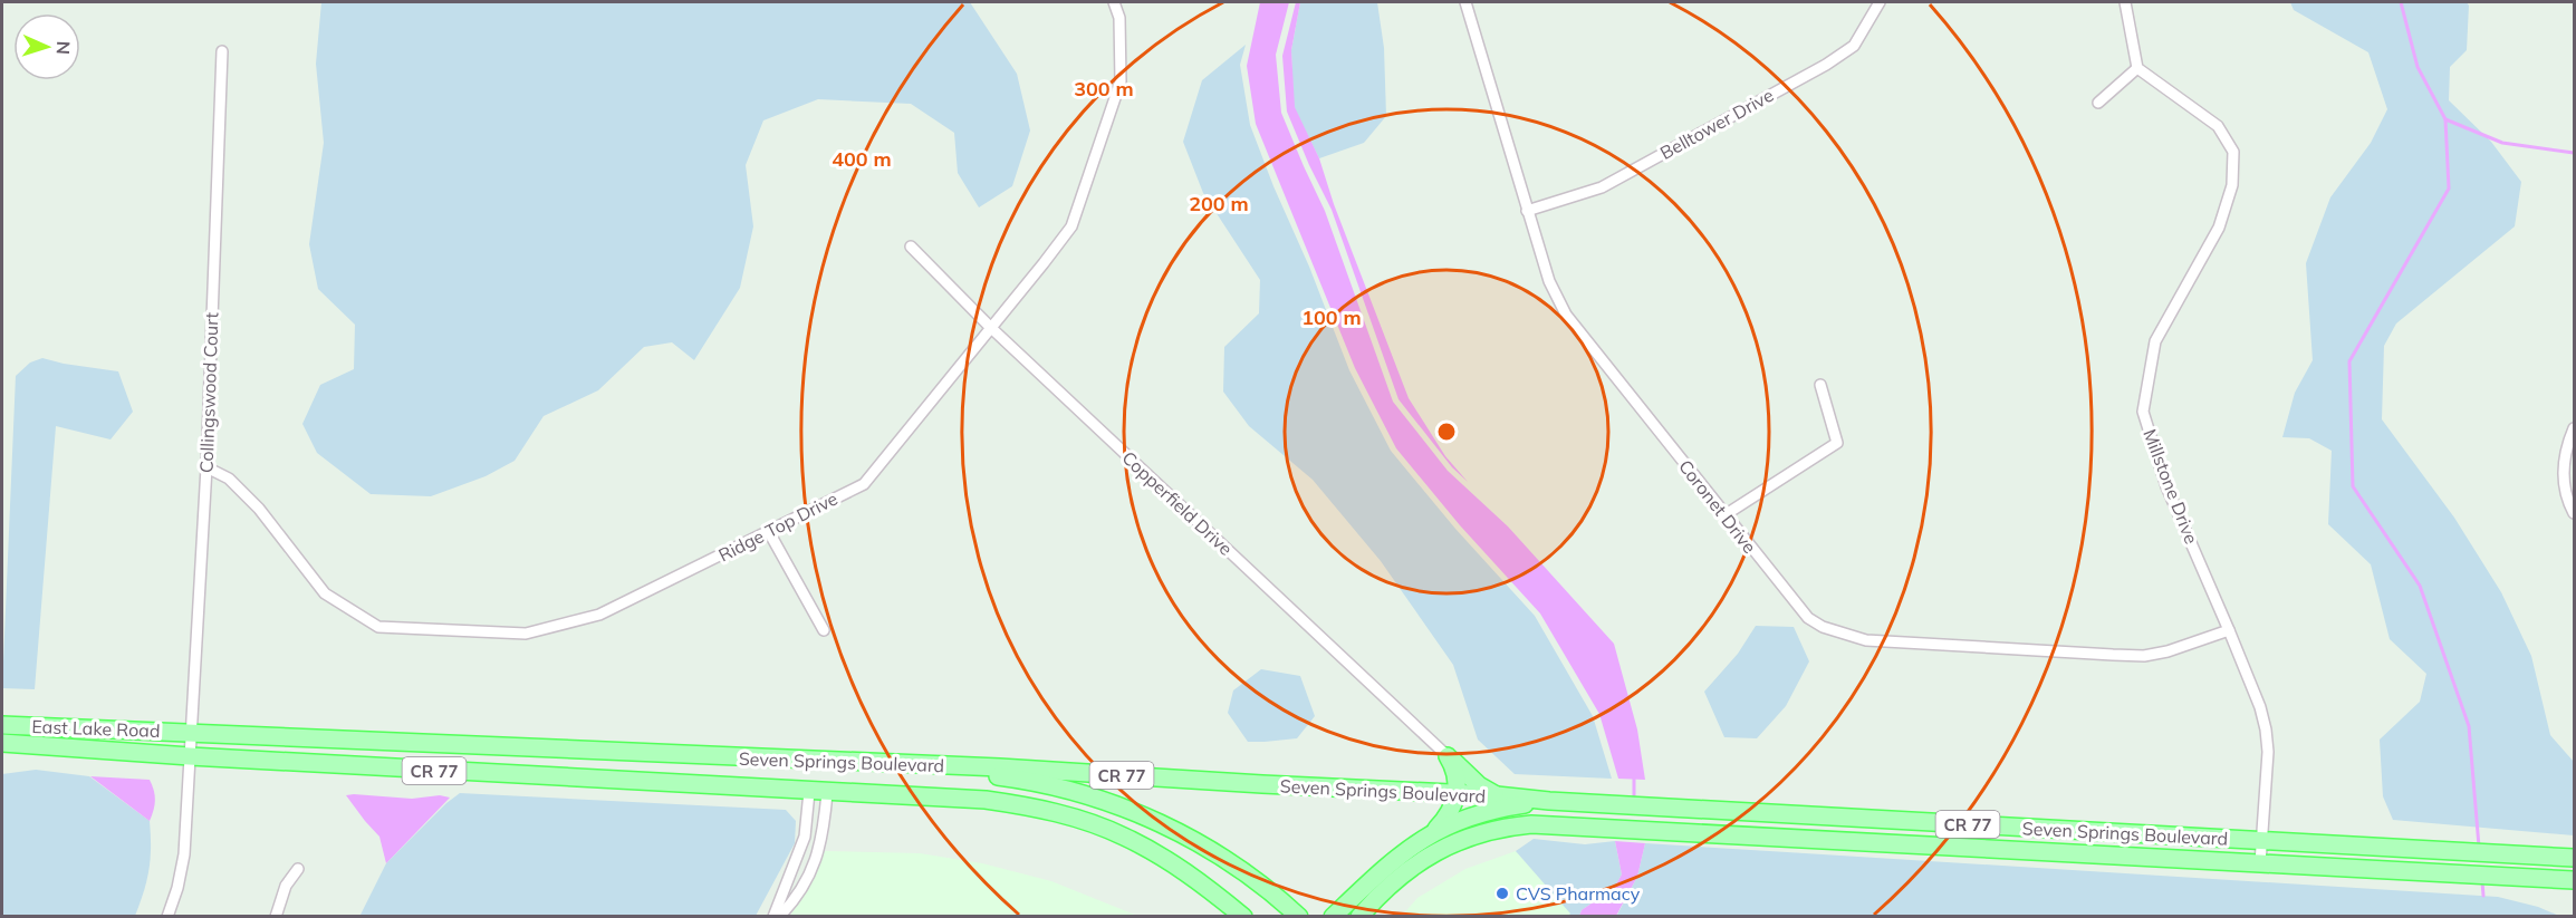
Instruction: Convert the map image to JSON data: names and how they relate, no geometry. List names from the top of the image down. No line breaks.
{"streets":{"main road":["East Lake Road","Seven Springs Boulevard","CR 77"],"street":["Belltower Drive","Collingswood Court","Millstone Drive","Copperfield Drive","Coronet Drive","Ridge Top Drive"]},"crossings":[["Belltower Drive","Coronet Drive"],["Collingswood Court","Ridge Top Drive"],["Collingswood Court","East Lake Road"],["Collingswood Court","Seven Springs Boulevard"],["Millstone Drive","Coronet Drive"],["Millstone Drive","Seven Springs Boulevard"],["Copperfield Drive","Ridge Top Drive"],["East Lake Road","Seven Springs Boulevard"]],"places":["CVS Pharmacy"],"north":"right","rings":["300 m","400 m","200 m","100 m"]}
